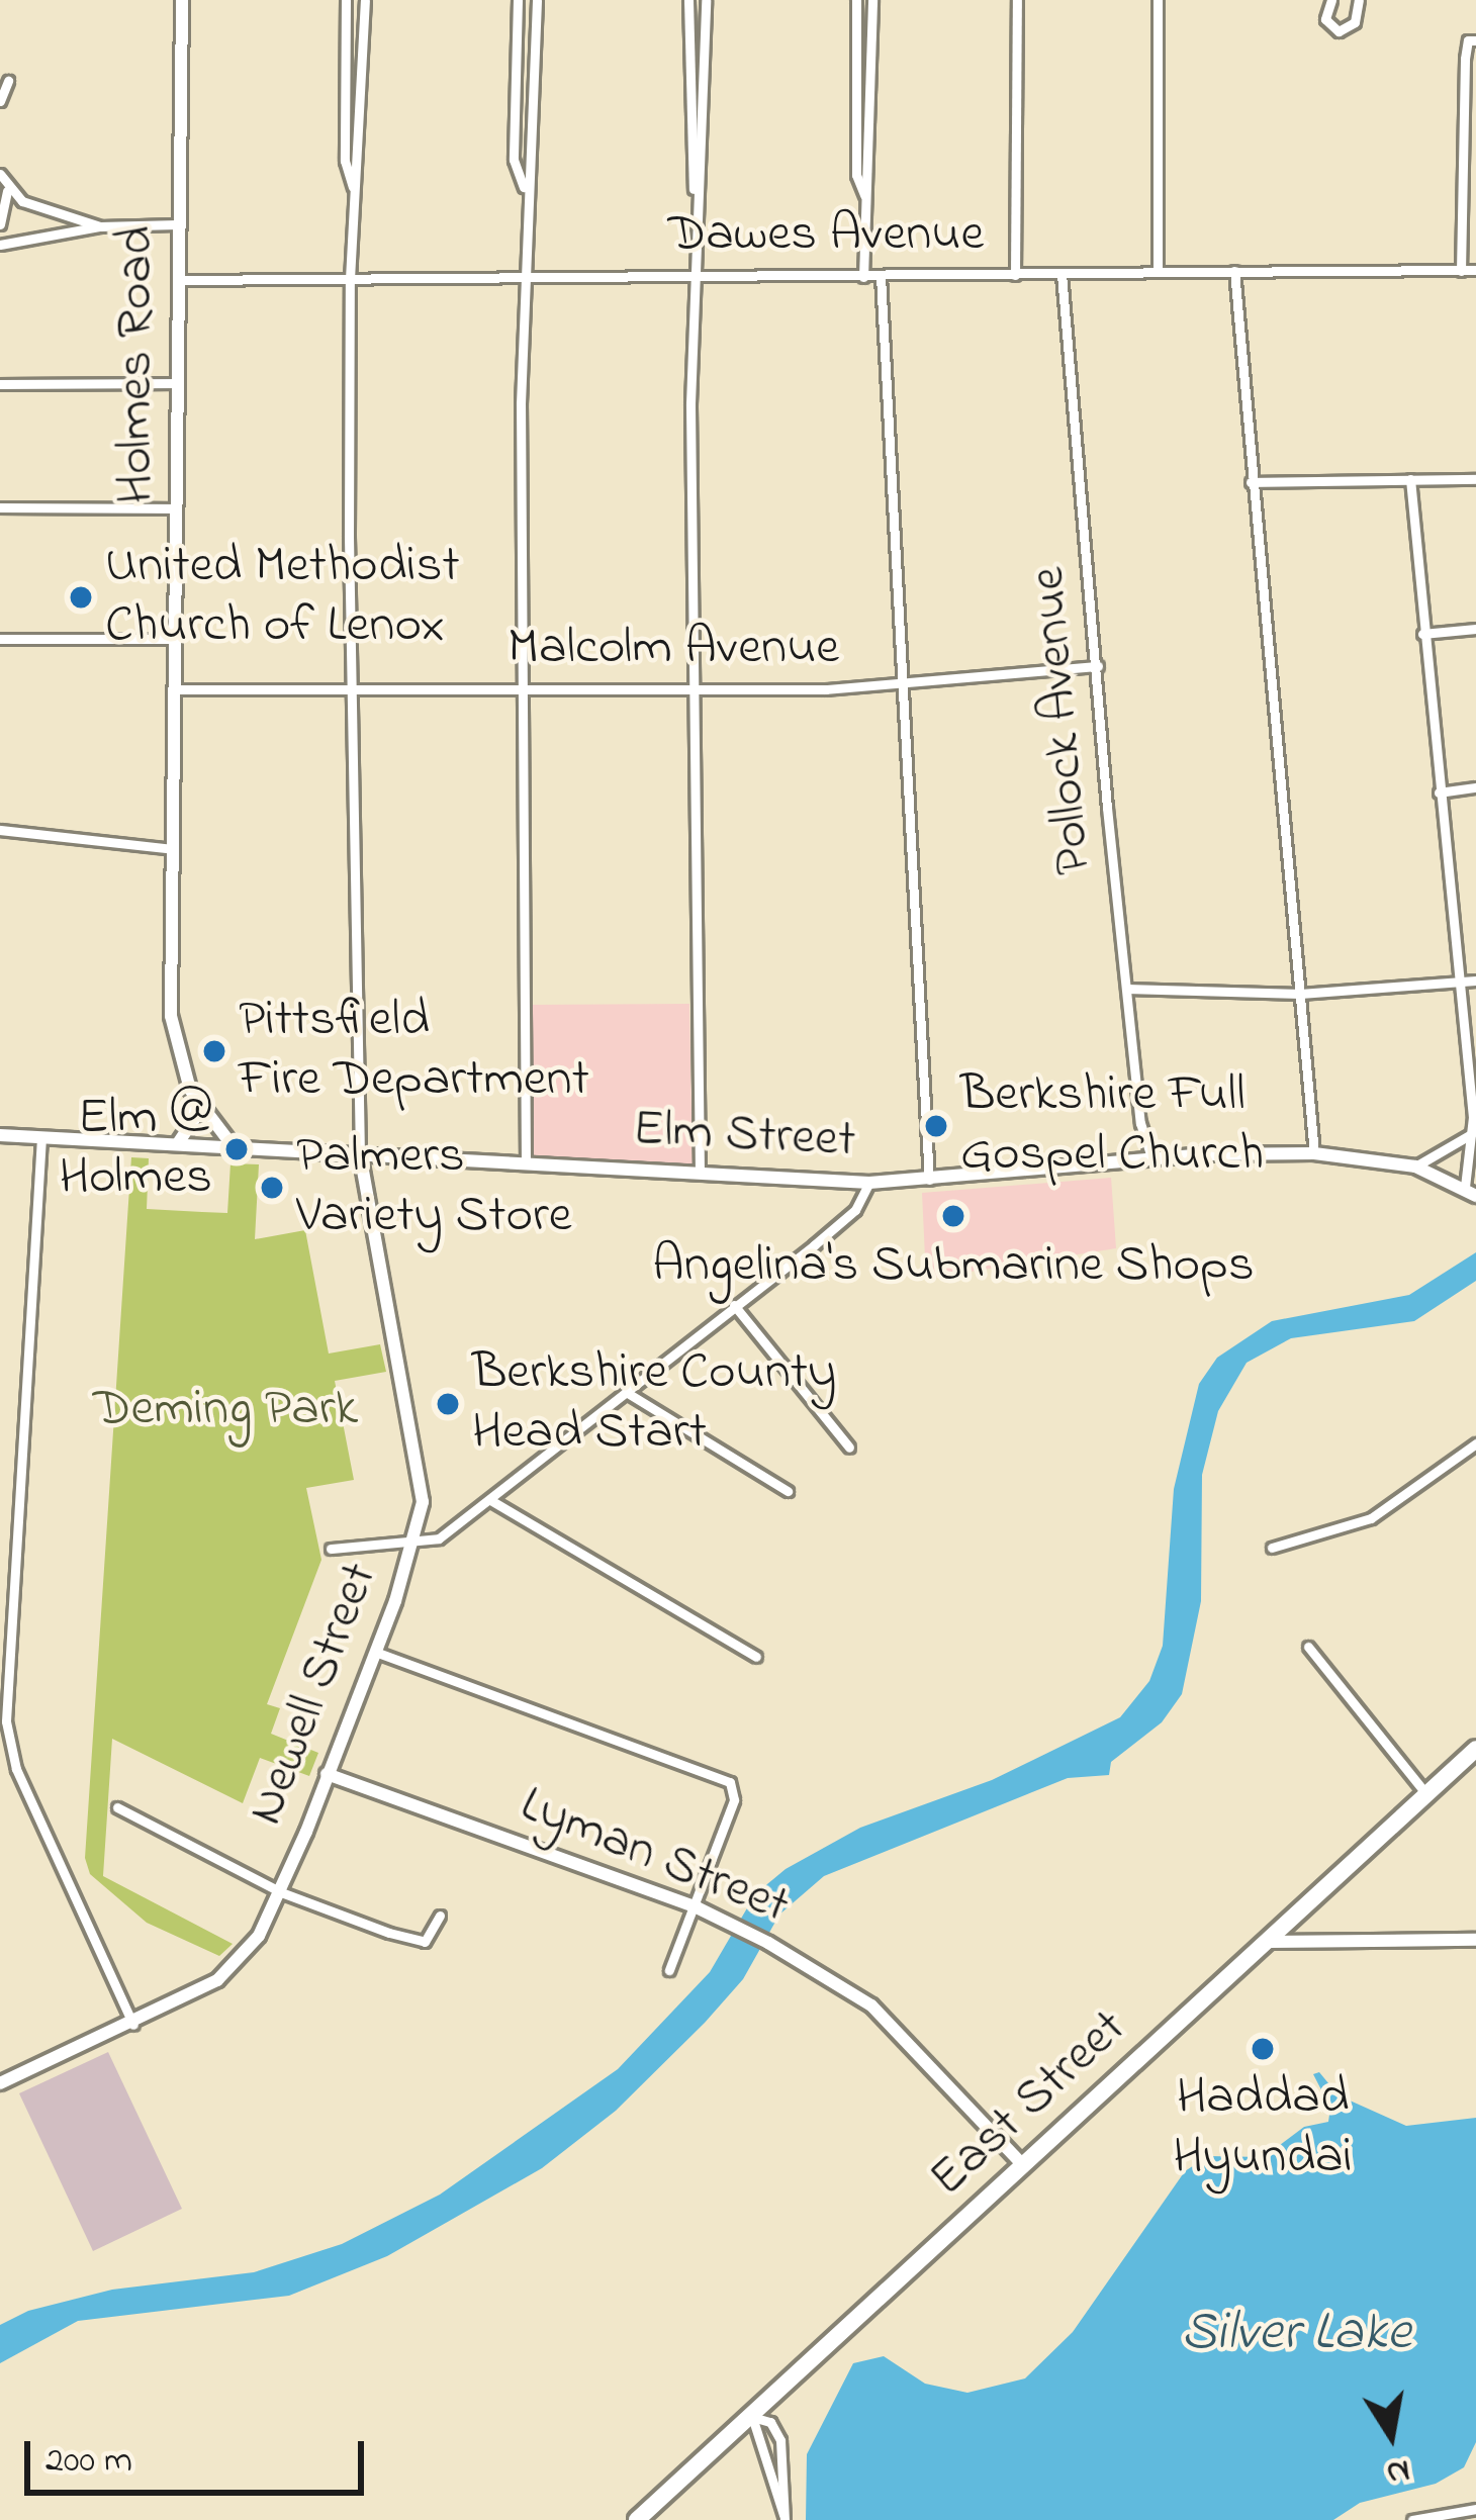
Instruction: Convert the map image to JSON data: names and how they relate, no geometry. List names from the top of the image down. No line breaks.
{"streets":{"highway":["East Street"],"street":["Dawes Avenue","Holmes Road","Malcolm Avenue","Pollock Avenue","Elm Street","Newell Street","Lyman Street"]},"crossings":[["Dawes Avenue","Holmes Road"],["Dawes Avenue","Pollock Avenue"],["Holmes Road","Malcolm Avenue"],["Holmes Road","Elm Street"],["Malcolm Avenue","Pollock Avenue"],["Pollock Avenue","Elm Street"],["Elm Street","Newell Street"],["Newell Street","Lyman Street"],["Lyman Street","East Street"]],"water":["Silver Lake"],"parks":["Deming Park"],"places":["United Methodist Church of Lenox","Pittsfield Fire Department","Berkshire Full Gospel Church","Elm @ Holmes","Palmers Variety Store","Angelina's Submarine Shops","Berkshire County Head Start","Haddad Hyundai"],"scale_bar":"200 m","north":"bottom"}
